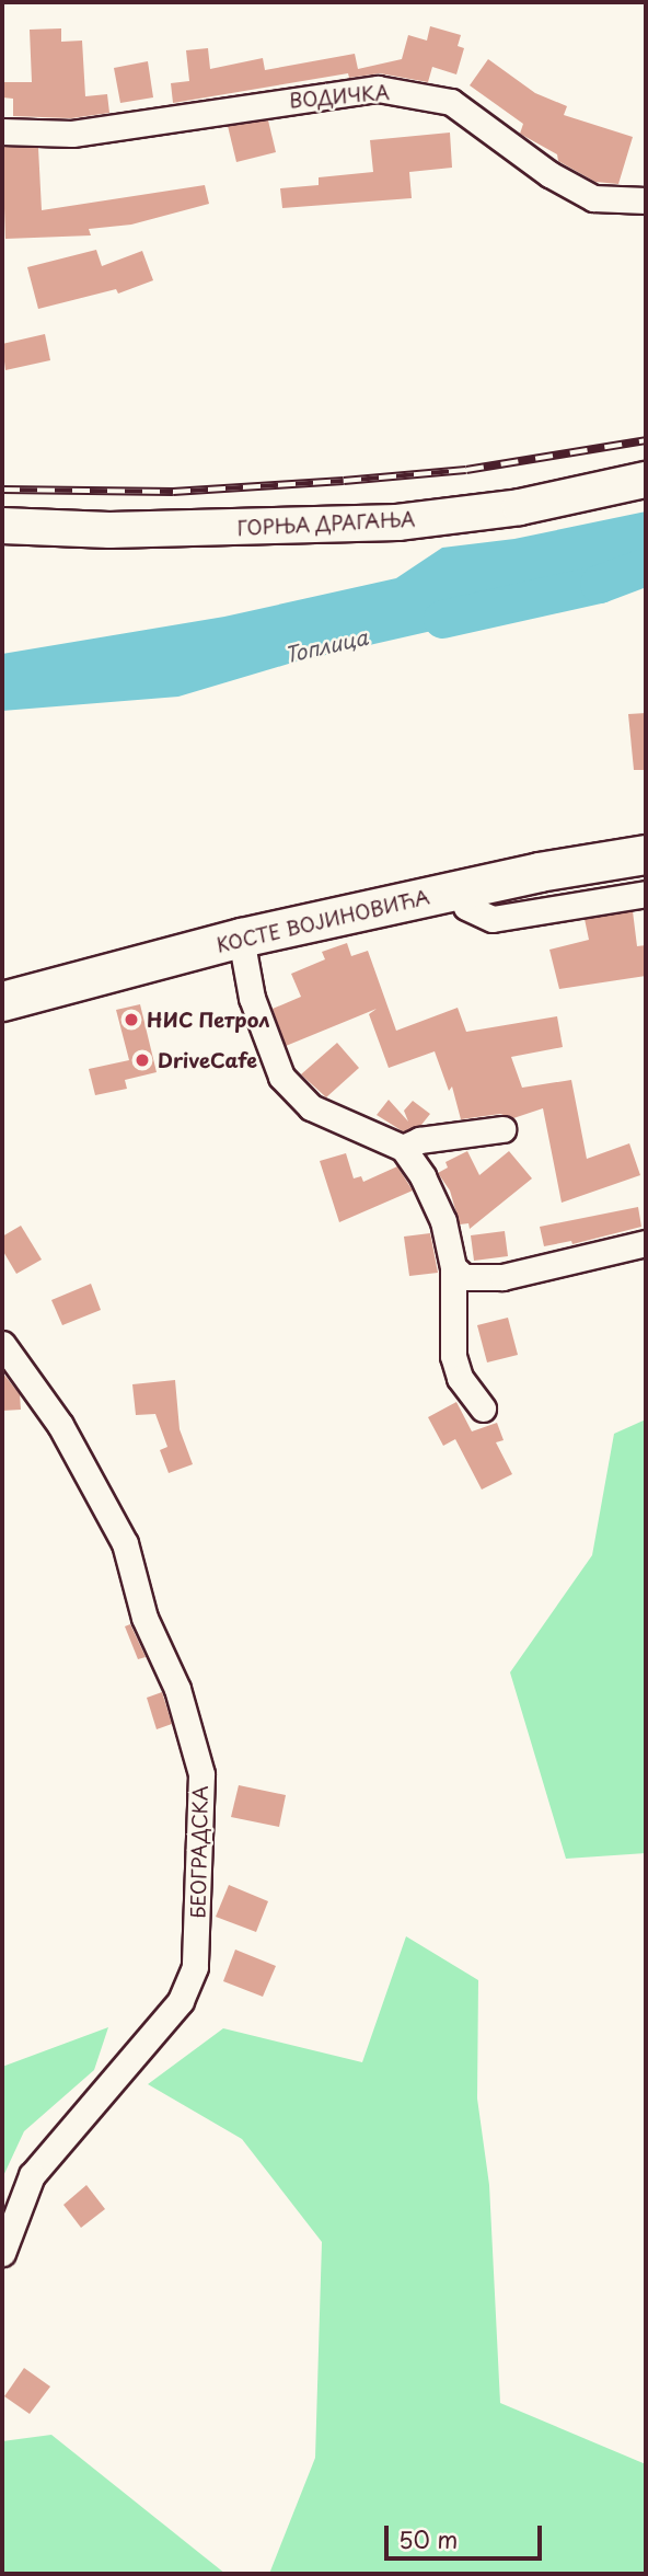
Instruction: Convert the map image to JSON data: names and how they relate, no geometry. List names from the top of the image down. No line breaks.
{"streets":{"main road":["КОСТЕ ВОЈИНОВИЋА"],"street":["ВОДИЧКА","ГОРЊА ДРАГАЊА","БЕОГРАДСКА"]},"water":["Топлица"],"places":["НИС Петрол","DriveCafe"],"scale_bar":"50 m"}
